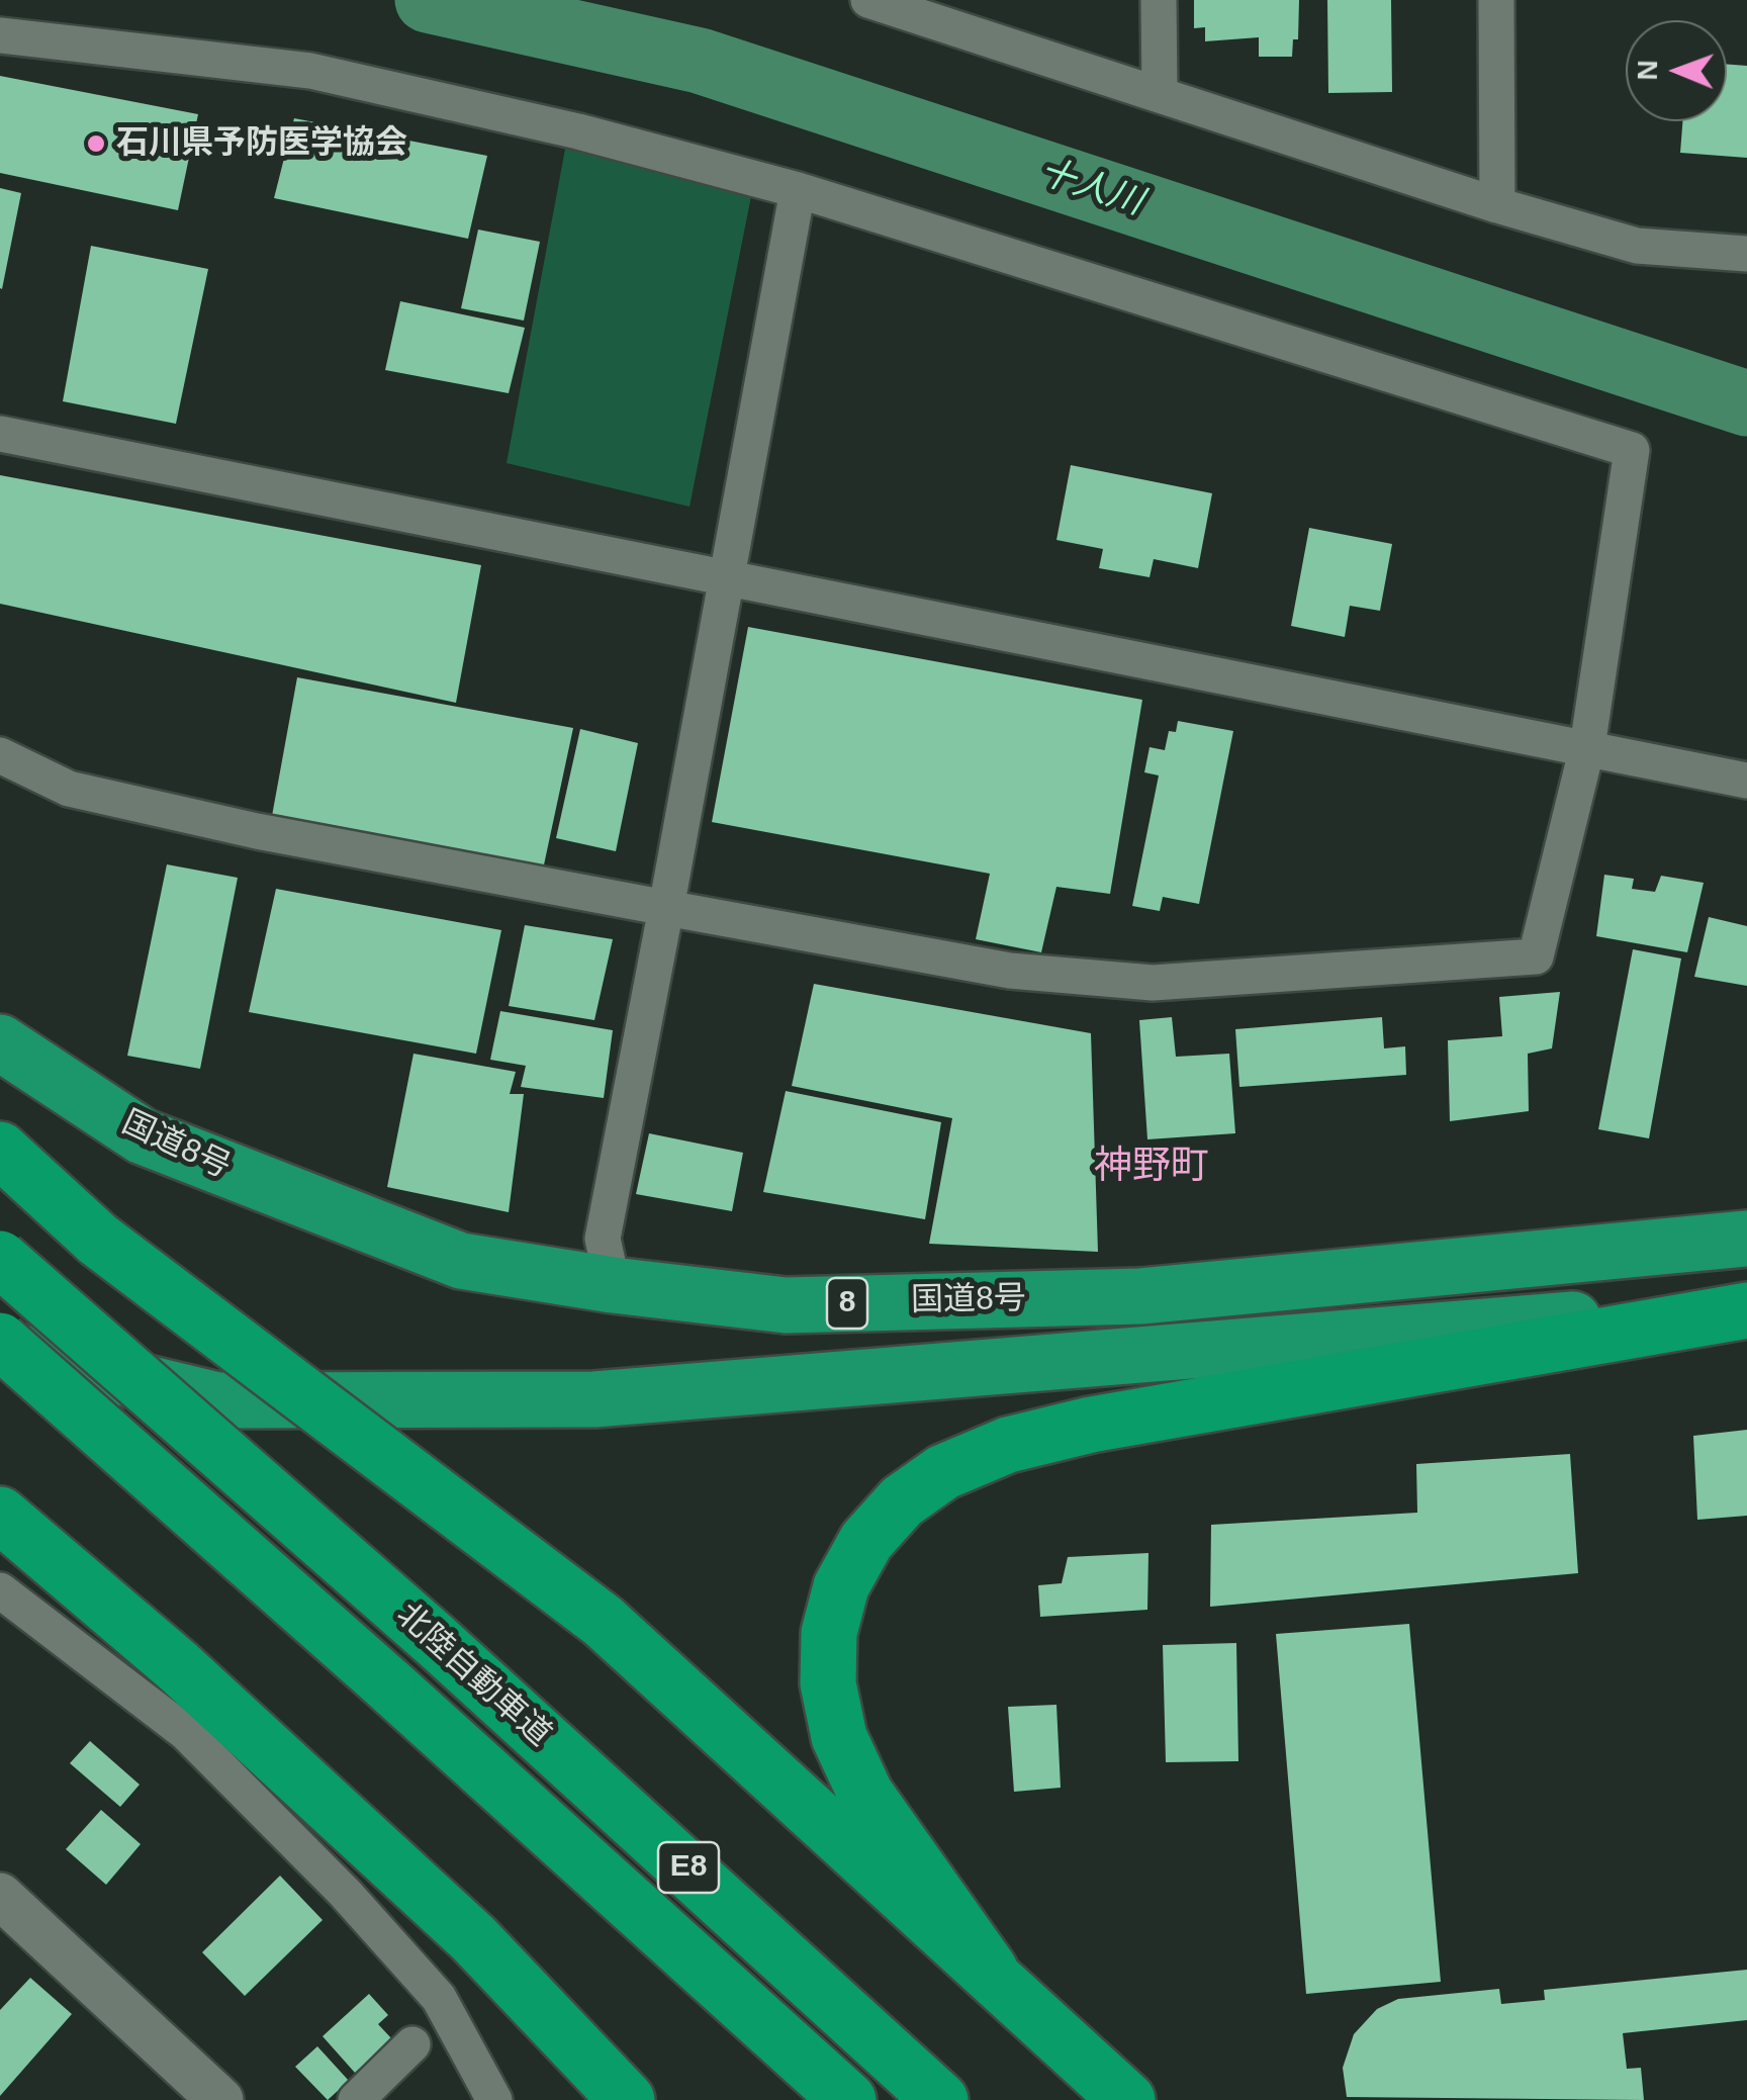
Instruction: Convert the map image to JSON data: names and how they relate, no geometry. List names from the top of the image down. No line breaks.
{"streets":{"highway":["国道8号","8","北陸自動車道","E8"]},"crossings":[["国道8号","北陸自動車道"]],"districts":["神野町"],"water":["十人川"],"places":["石川県予防医学協会"],"north":"left"}
